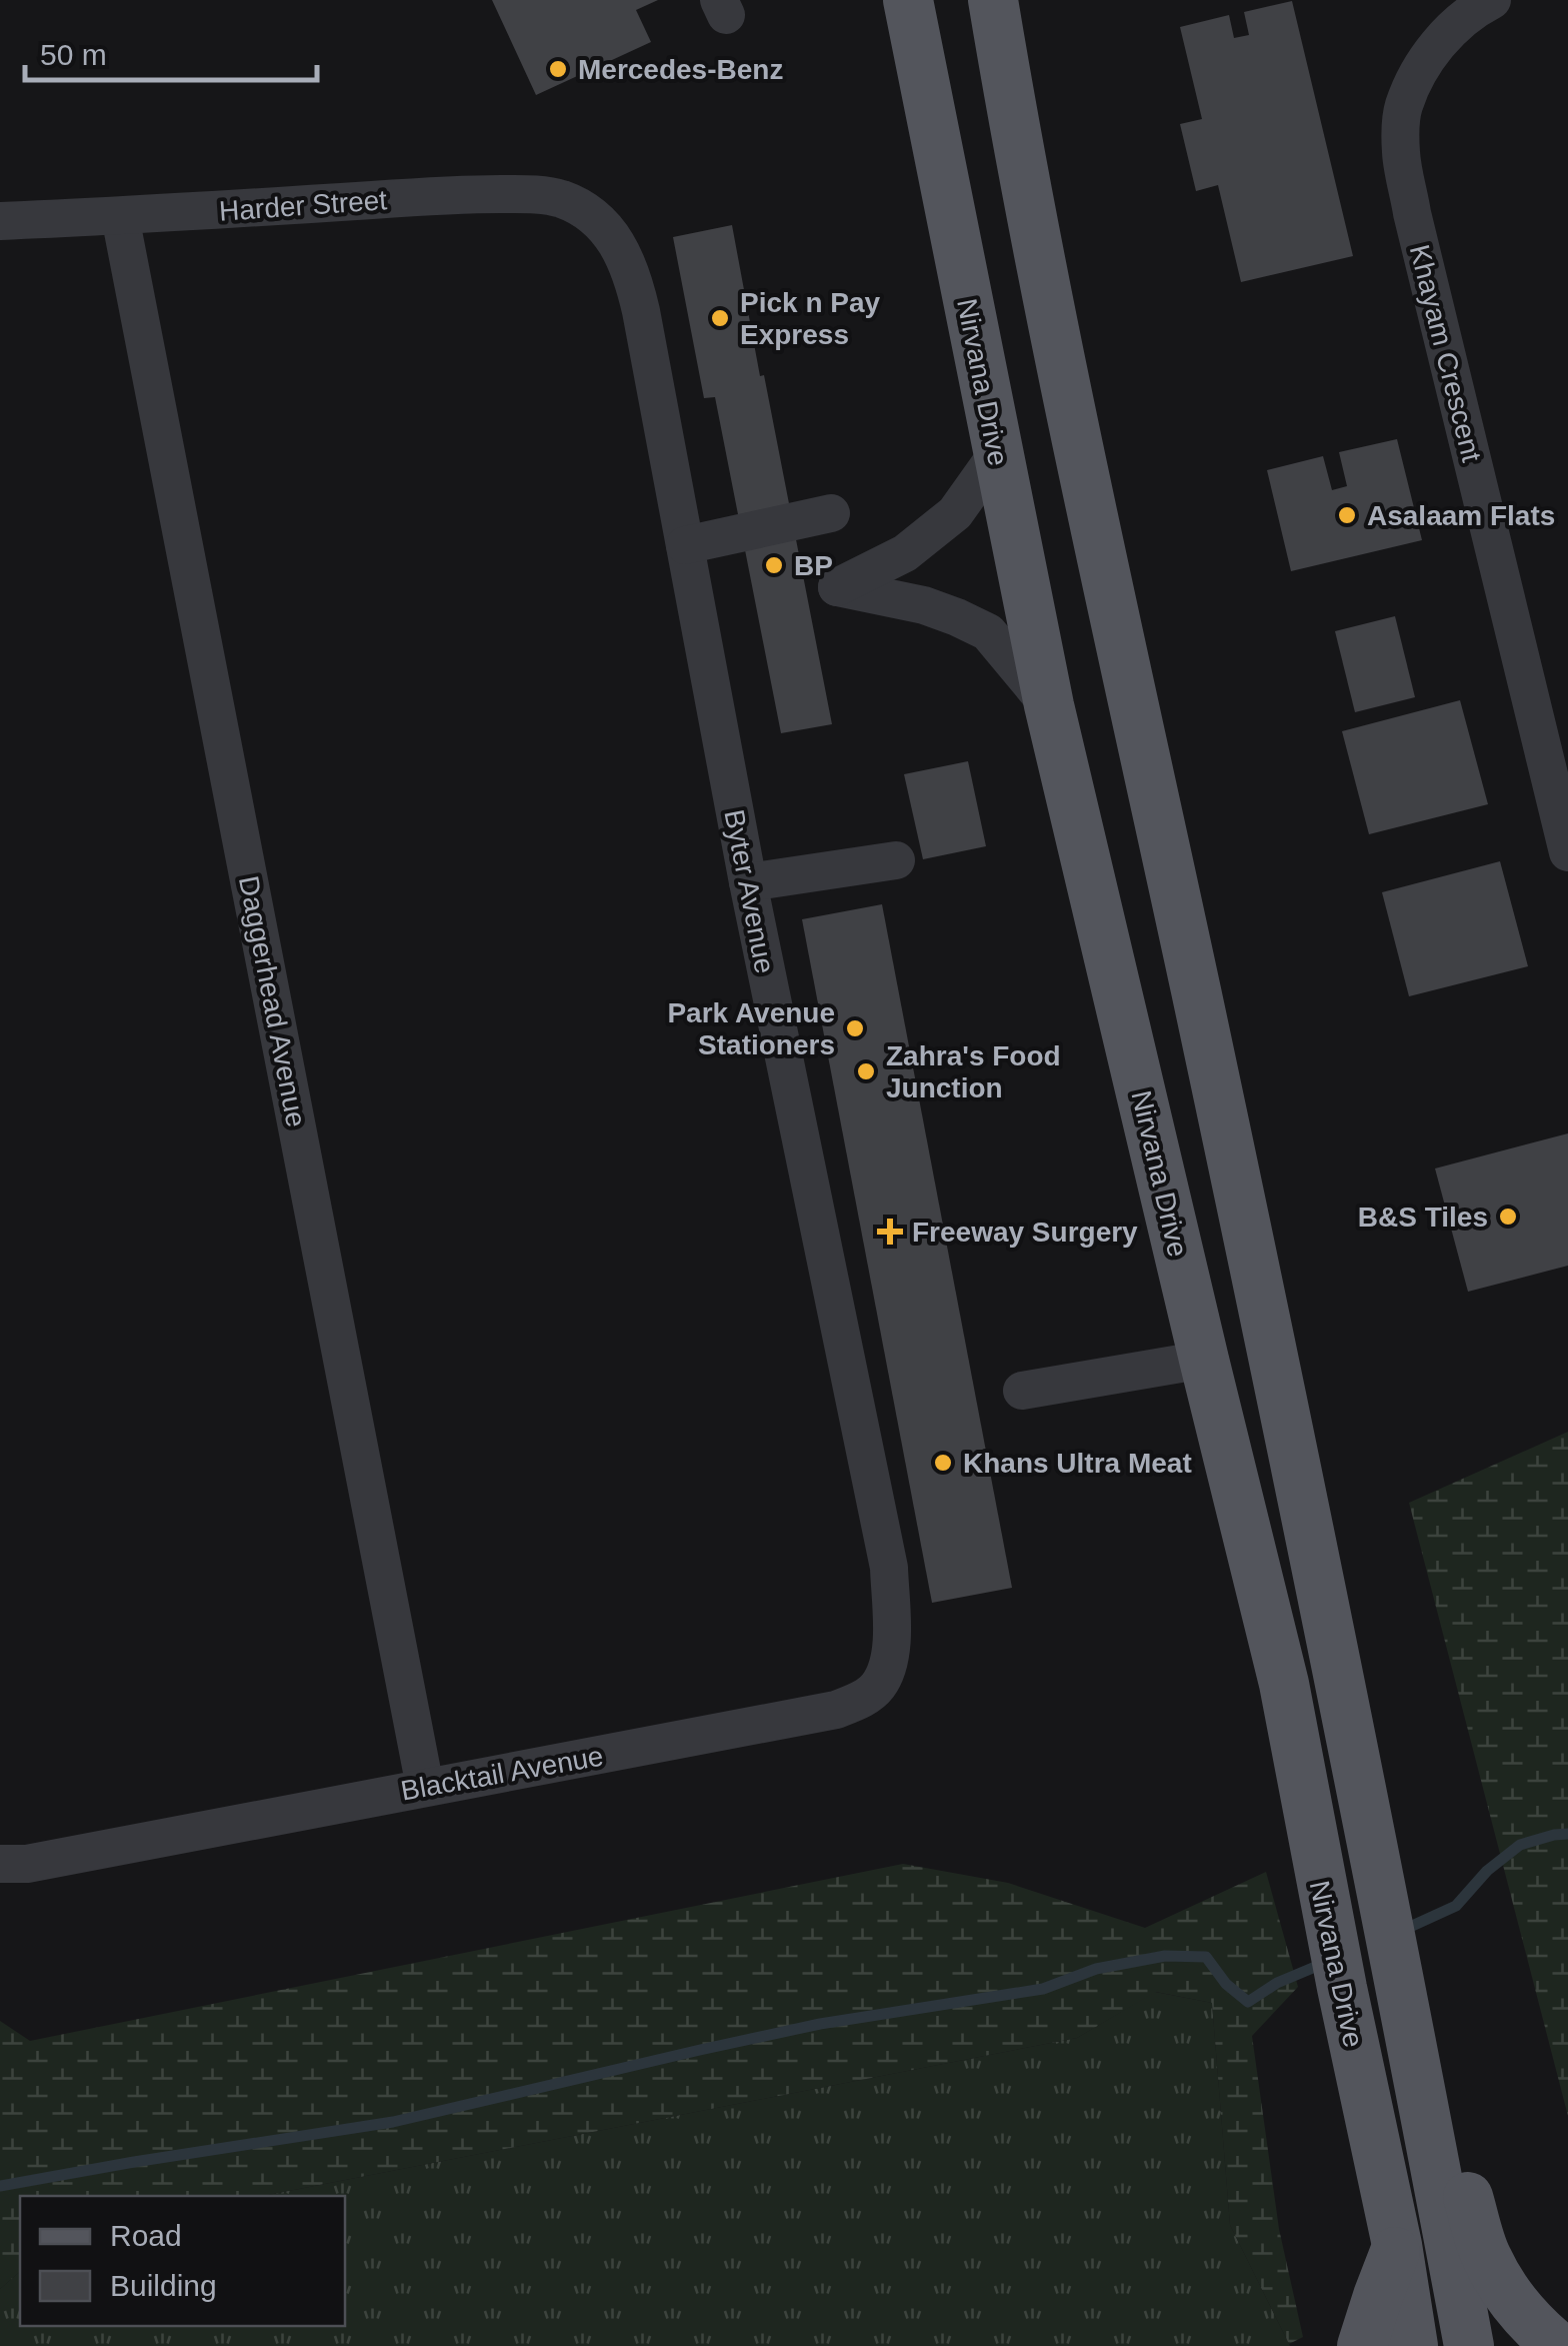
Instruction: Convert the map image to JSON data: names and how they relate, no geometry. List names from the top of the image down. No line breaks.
{"streets":{"main road":["Nirvana Drive"],"street":["Harder Street","Khayam Crescent","Byter Avenue","Daggerhead Avenue","Blacktail Avenue"]},"crossings":[["Harder Street","Byter Avenue"],["Harder Street","Daggerhead Avenue"],["Byter Avenue","Blacktail Avenue"],["Daggerhead Avenue","Blacktail Avenue"]],"places":{"other":["Mercedes-Benz","Pick n Pay Express","Asalaam Flats","BP","Park Avenue Stationers","Zahra's Food Junction","B&S Tiles","Khans Ultra Meat"],"health":["Freeway Surgery"]},"legend":["Road","Building"],"scale_bar":"50 m"}
